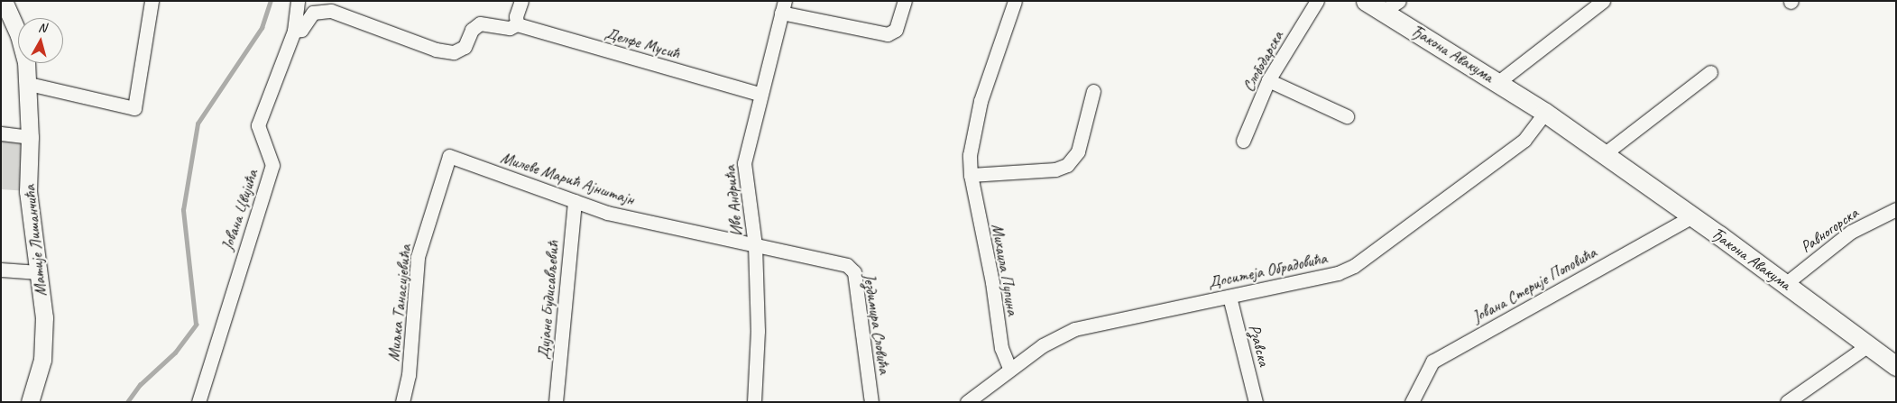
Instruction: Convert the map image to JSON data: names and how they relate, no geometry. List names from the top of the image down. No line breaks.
{"streets":{"main road":["Ђакона Авакума"],"street":["Делфе Мусић","Слободарска","Милеве Марић Ајнштајн","Иве Андрића","Јована Цвијића","Равногорска","Матије Лишанчића","Михаила Пупина","Доситеја Обрадовића","Јована Стерије Поповића","Дијане Будисављевић","Миљка Танасијевића","Јездимира Словића","Рзавска"]},"crossings":[["Делфе Мусић","Иве Андрића"],["Делфе Мусић","Јована Цвијића"],["Ђакона Авакума","Равногорска"],["Ђакона Авакума","Доситеја Обрадовића"],["Ђакона Авакума","Јована Стерије Поповића"],["Милеве Марић Ајнштајн","Иве Андрића"],["Милеве Марић Ајнштајн","Дијане Будисављевић"],["Милеве Марић Ајнштајн","Миљка Танасијевића"],["Милеве Марић Ајнштајн","Јездимира Словића"],["Иве Андрића","Јездимира Словића"],["Михаила Пупина","Доситеја Обрадовића"],["Доситеја Обрадовића","Рзавска"]],"north":"top"}
